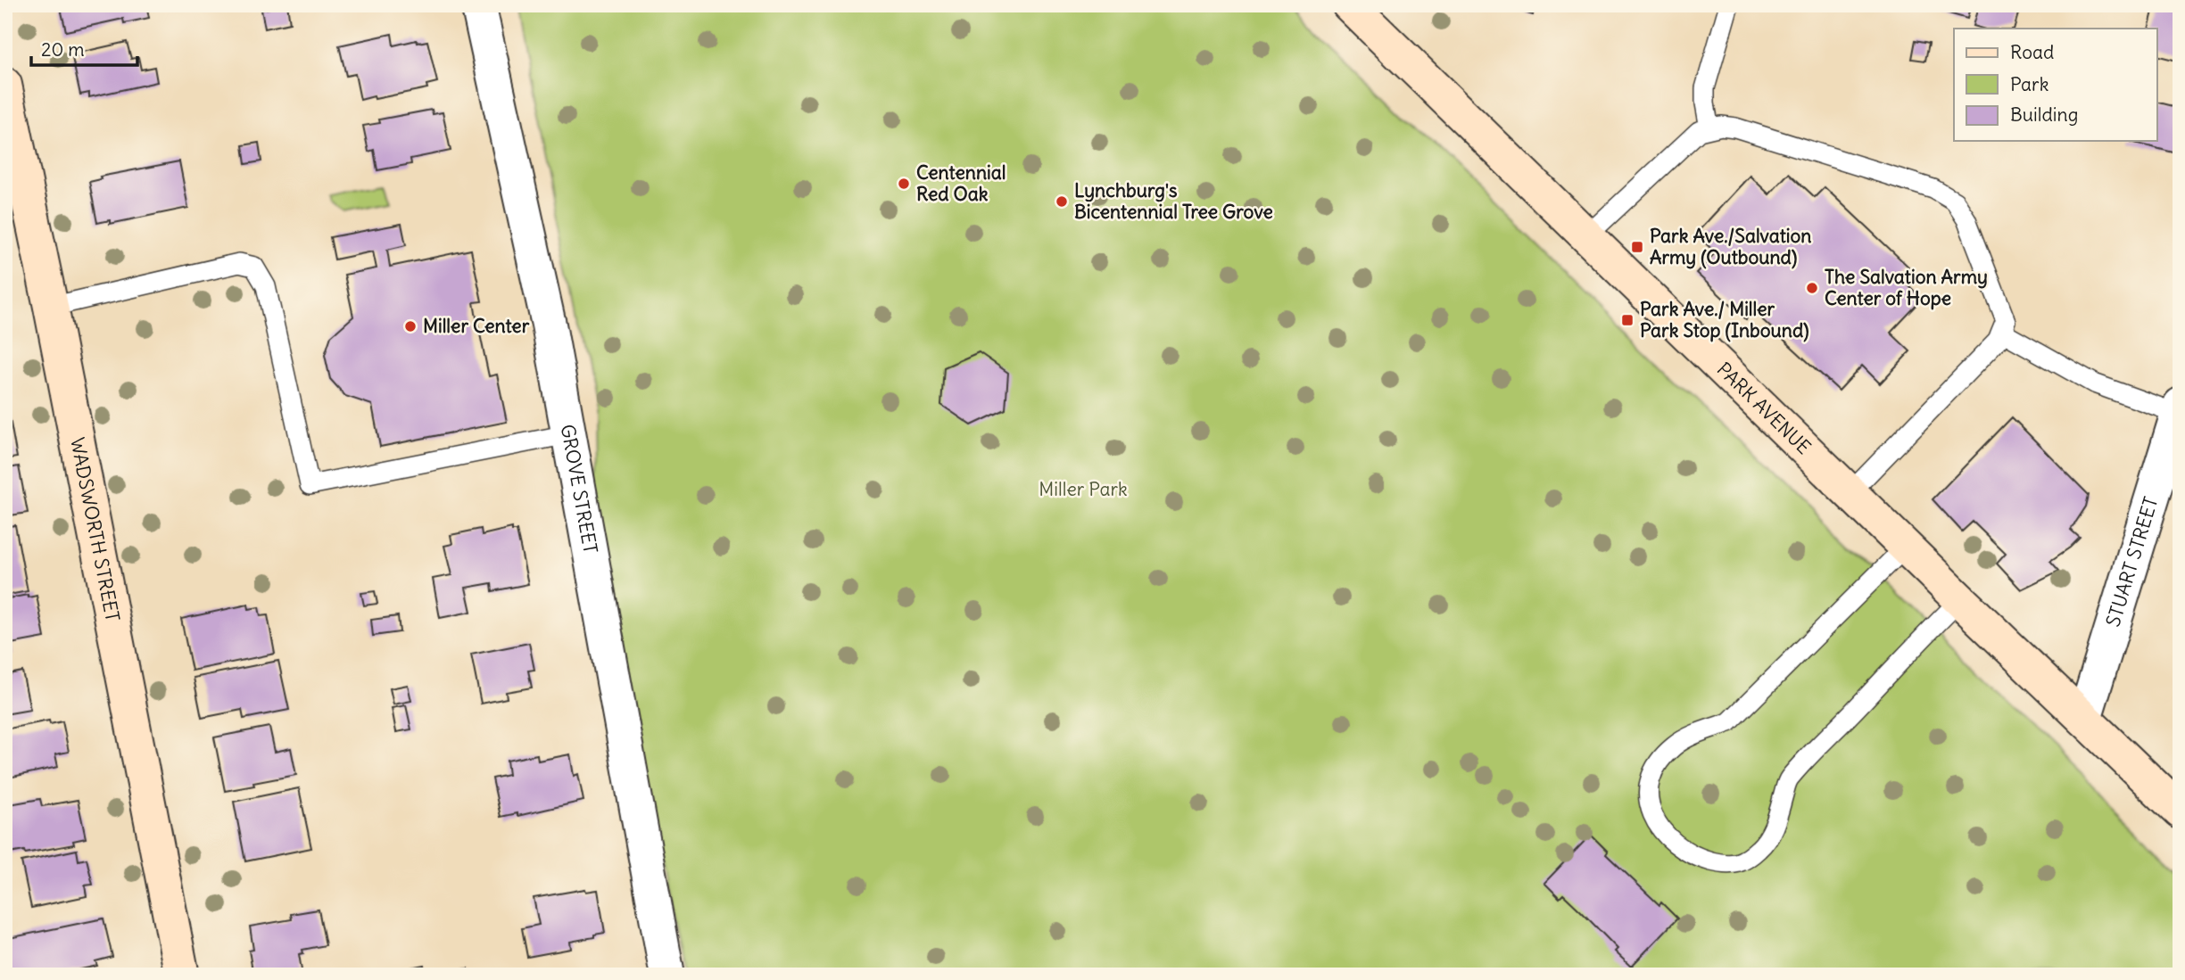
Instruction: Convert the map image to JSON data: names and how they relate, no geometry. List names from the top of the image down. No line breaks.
{"streets":{"main road":["PARK AVENUE","WADSWORTH STREET"],"street":["GROVE STREET","STUART STREET"]},"crossings":[["PARK AVENUE","STUART STREET"]],"parks":["Miller Park"],"places":{"other":["Centennial Red Oak","Lynchburg's Bicentennial Tree Grove","The Salvation Army Center of Hope","Miller Center"],"transit":["Park Ave./Salvation Army (Outbound)","Park Ave./ Miller Park Stop (Inbound)"]},"legend":["Road","Park","Building"],"scale_bar":"20 m"}
